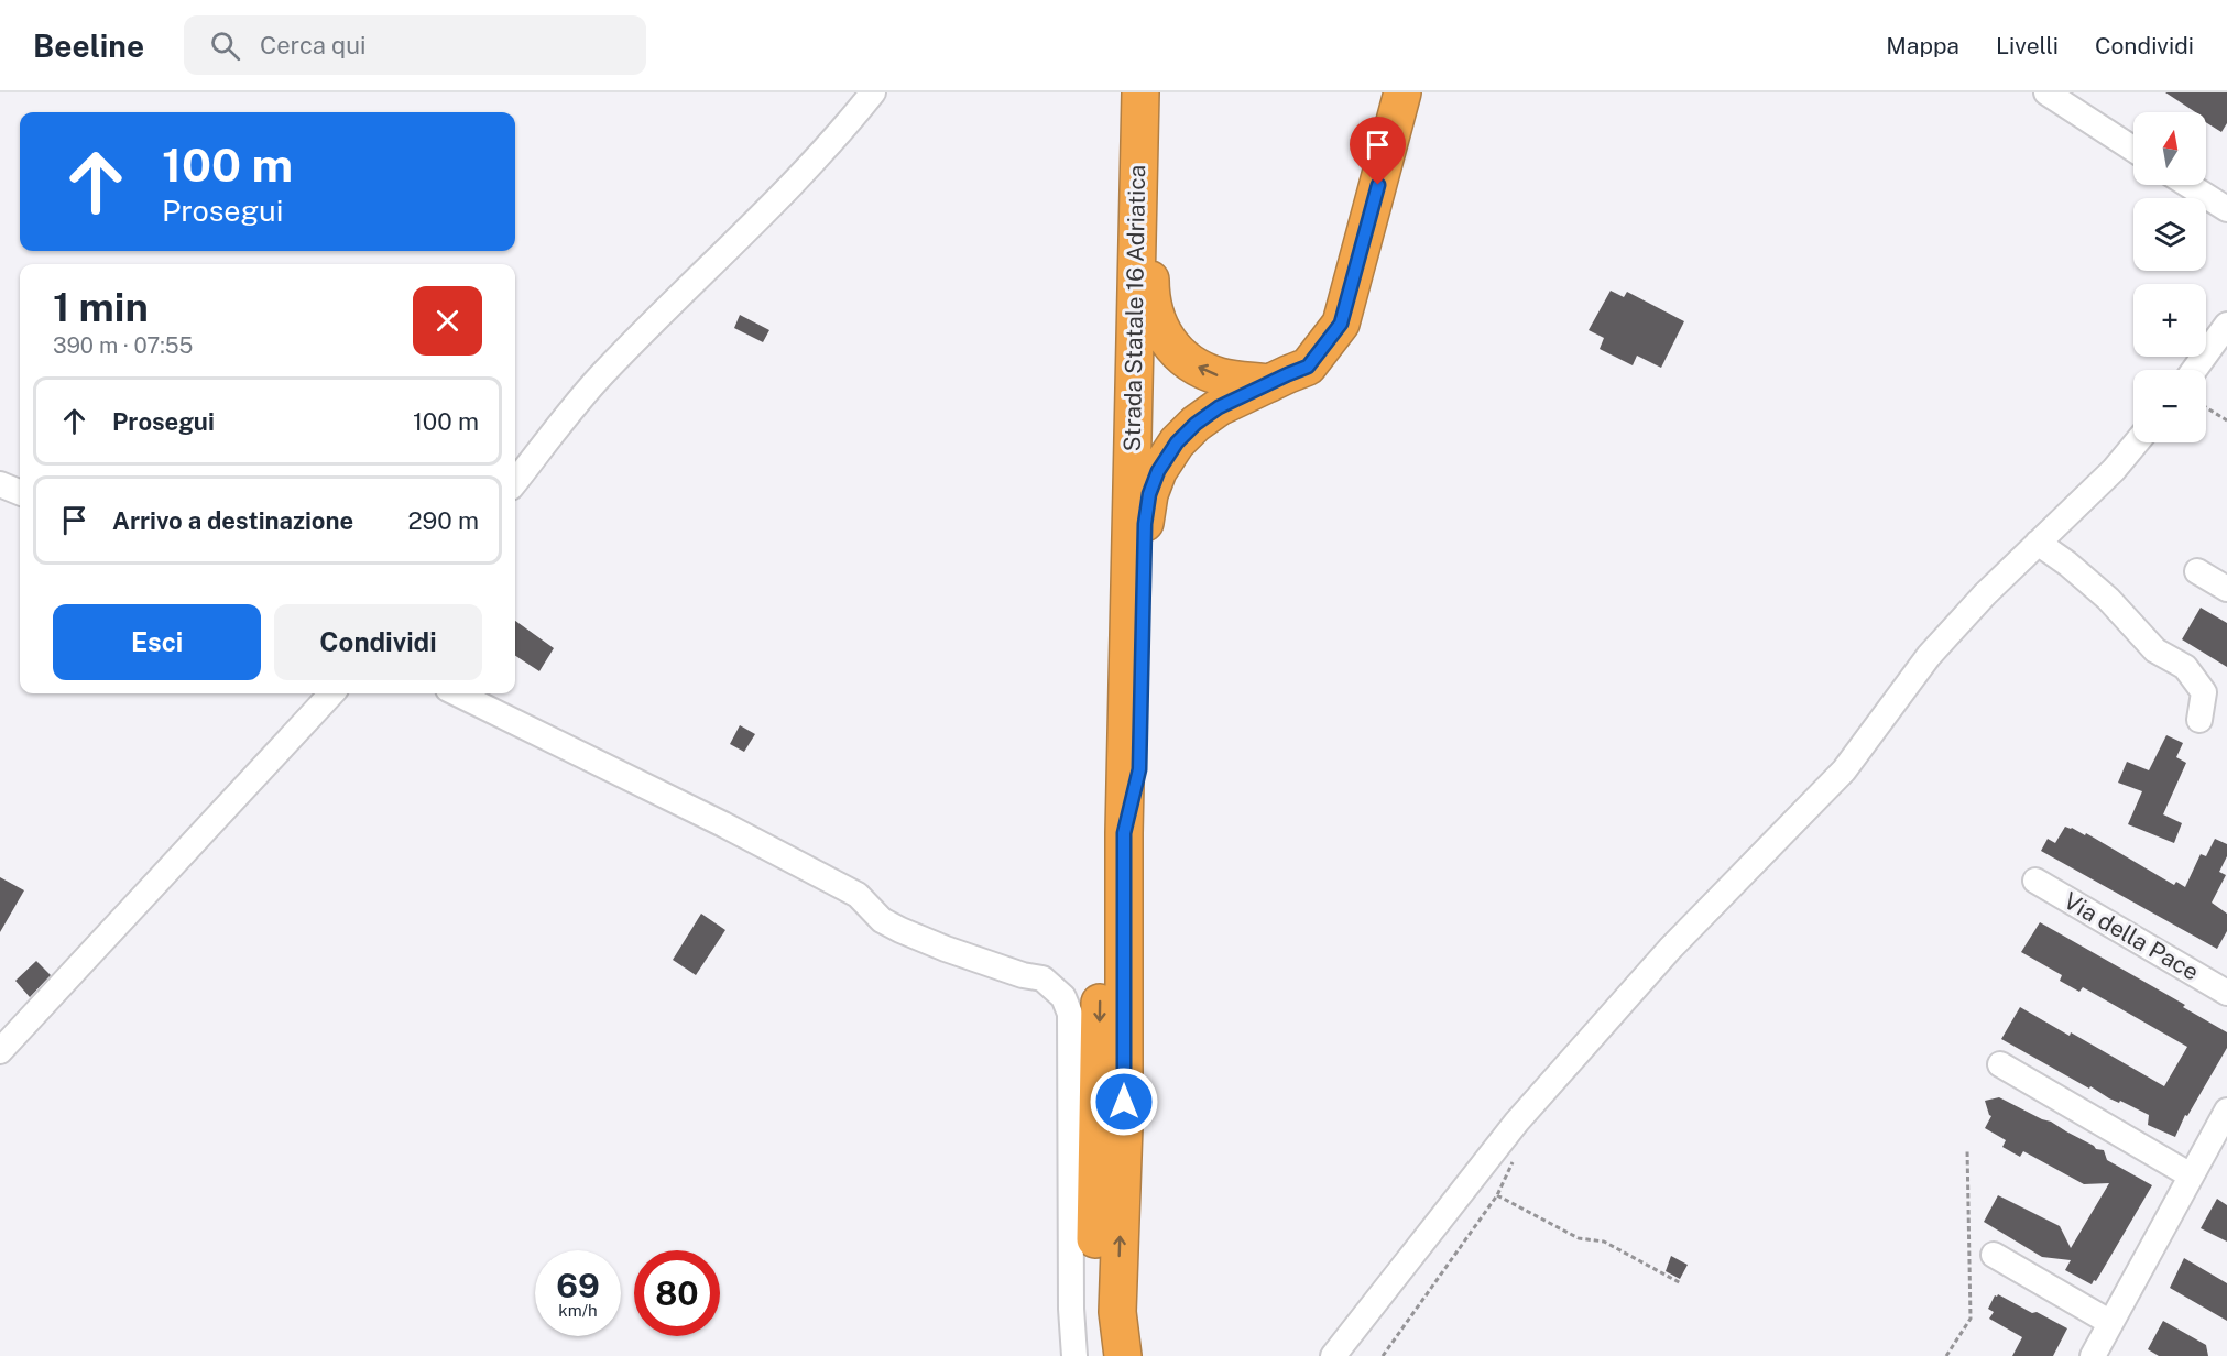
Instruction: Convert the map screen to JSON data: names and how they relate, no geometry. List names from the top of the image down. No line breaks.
{"streets":{"highway":["Strada Statale 16 Adriatica"],"street":["Via della Pace"]},"north":"top","page":{"header":"Beeline","search":"Cerca qui","nav":["Mappa","Livelli","Condividi"],"map_buttons":["+","−"],"turn":["100 m","Prosegui"],"heading":["1 min","390 m · 07:55"],"list":[{"name":"Prosegui","value":"100 m"},{"name":"Arrivo a destinazione","value":"290 m"}],"buttons":["Esci","Condividi"],"speed":"69 km/h","limit":"80"}}
